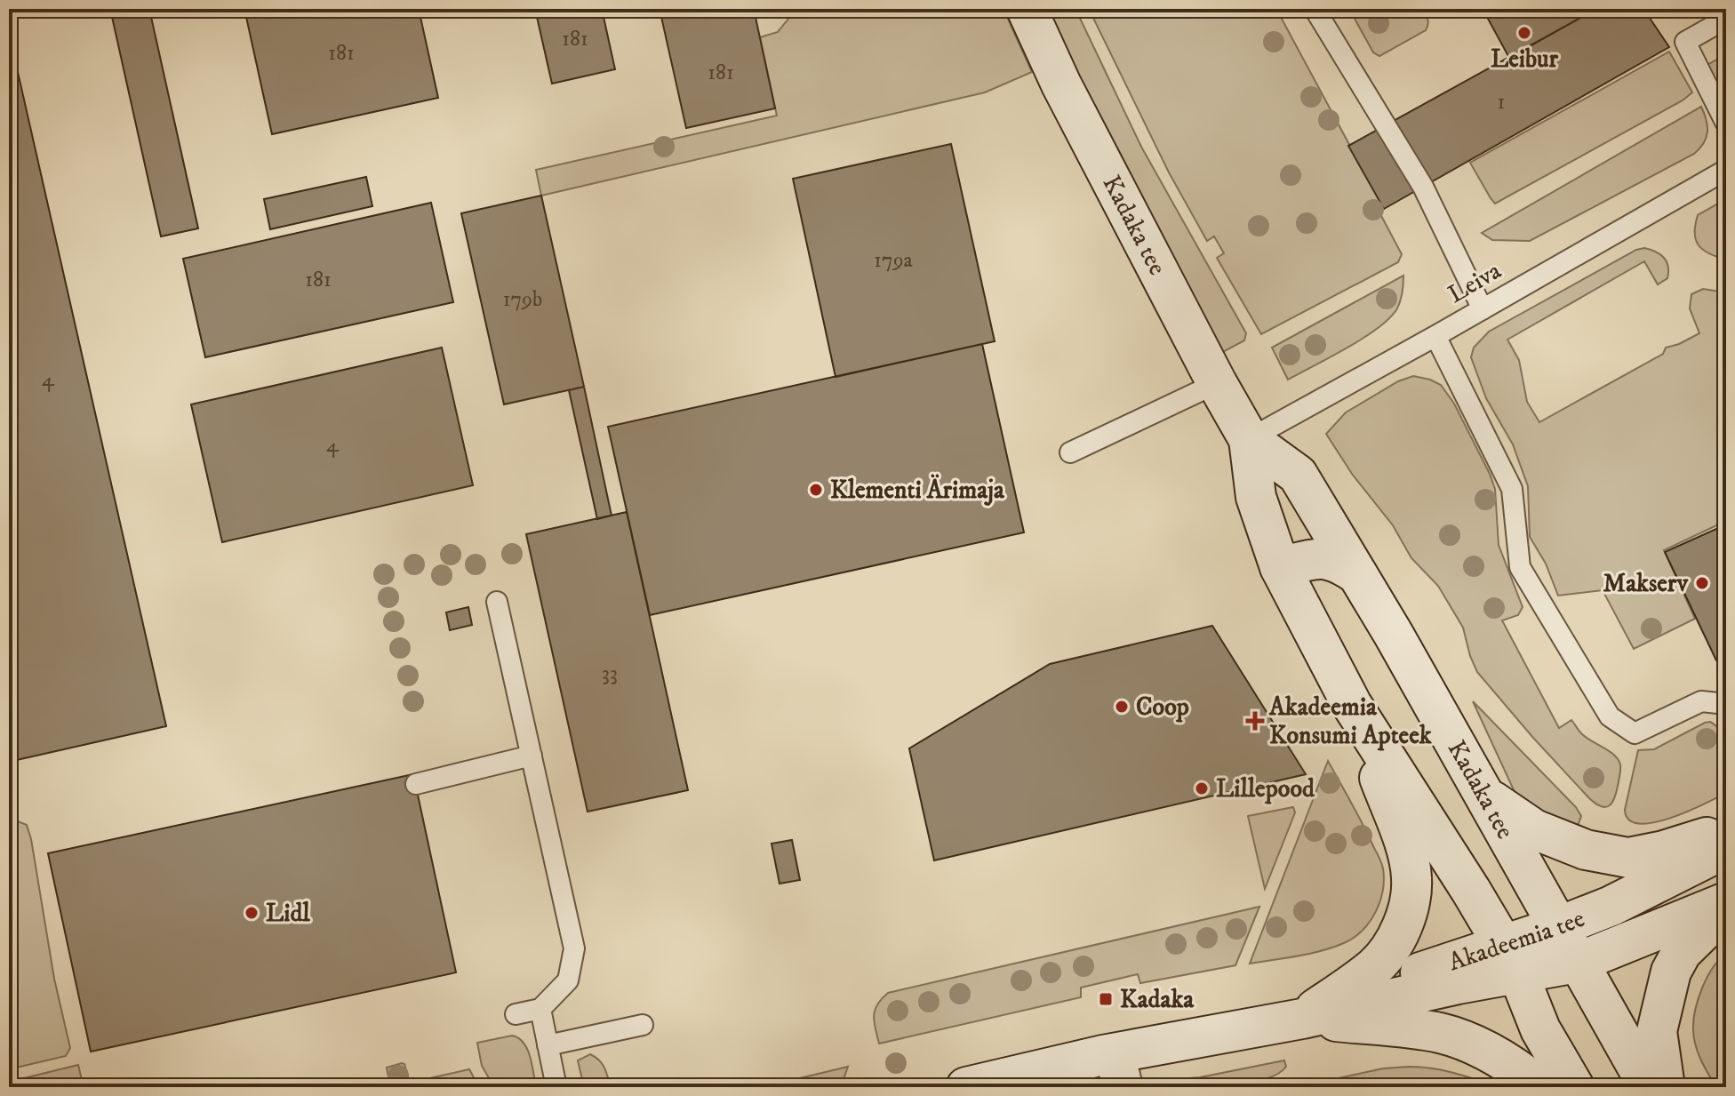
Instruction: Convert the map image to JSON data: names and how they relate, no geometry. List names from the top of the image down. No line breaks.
{"streets":{"main road":["Kadaka tee","Akadeemia tee"],"lane":["Leiva"]},"crossings":[["Kadaka tee","Leiva"],["Kadaka tee","Akadeemia tee"]],"places":{"other":["Leibur","Klementi Ärimaja","Makserv","Coop","Lillepood","Lidl"],"health":["Akadeemia Konsumi Apteek"],"transit":["Kadaka"]},"house_numbers":["181","181","181","1","179a","181","179b","4","4","33"]}
